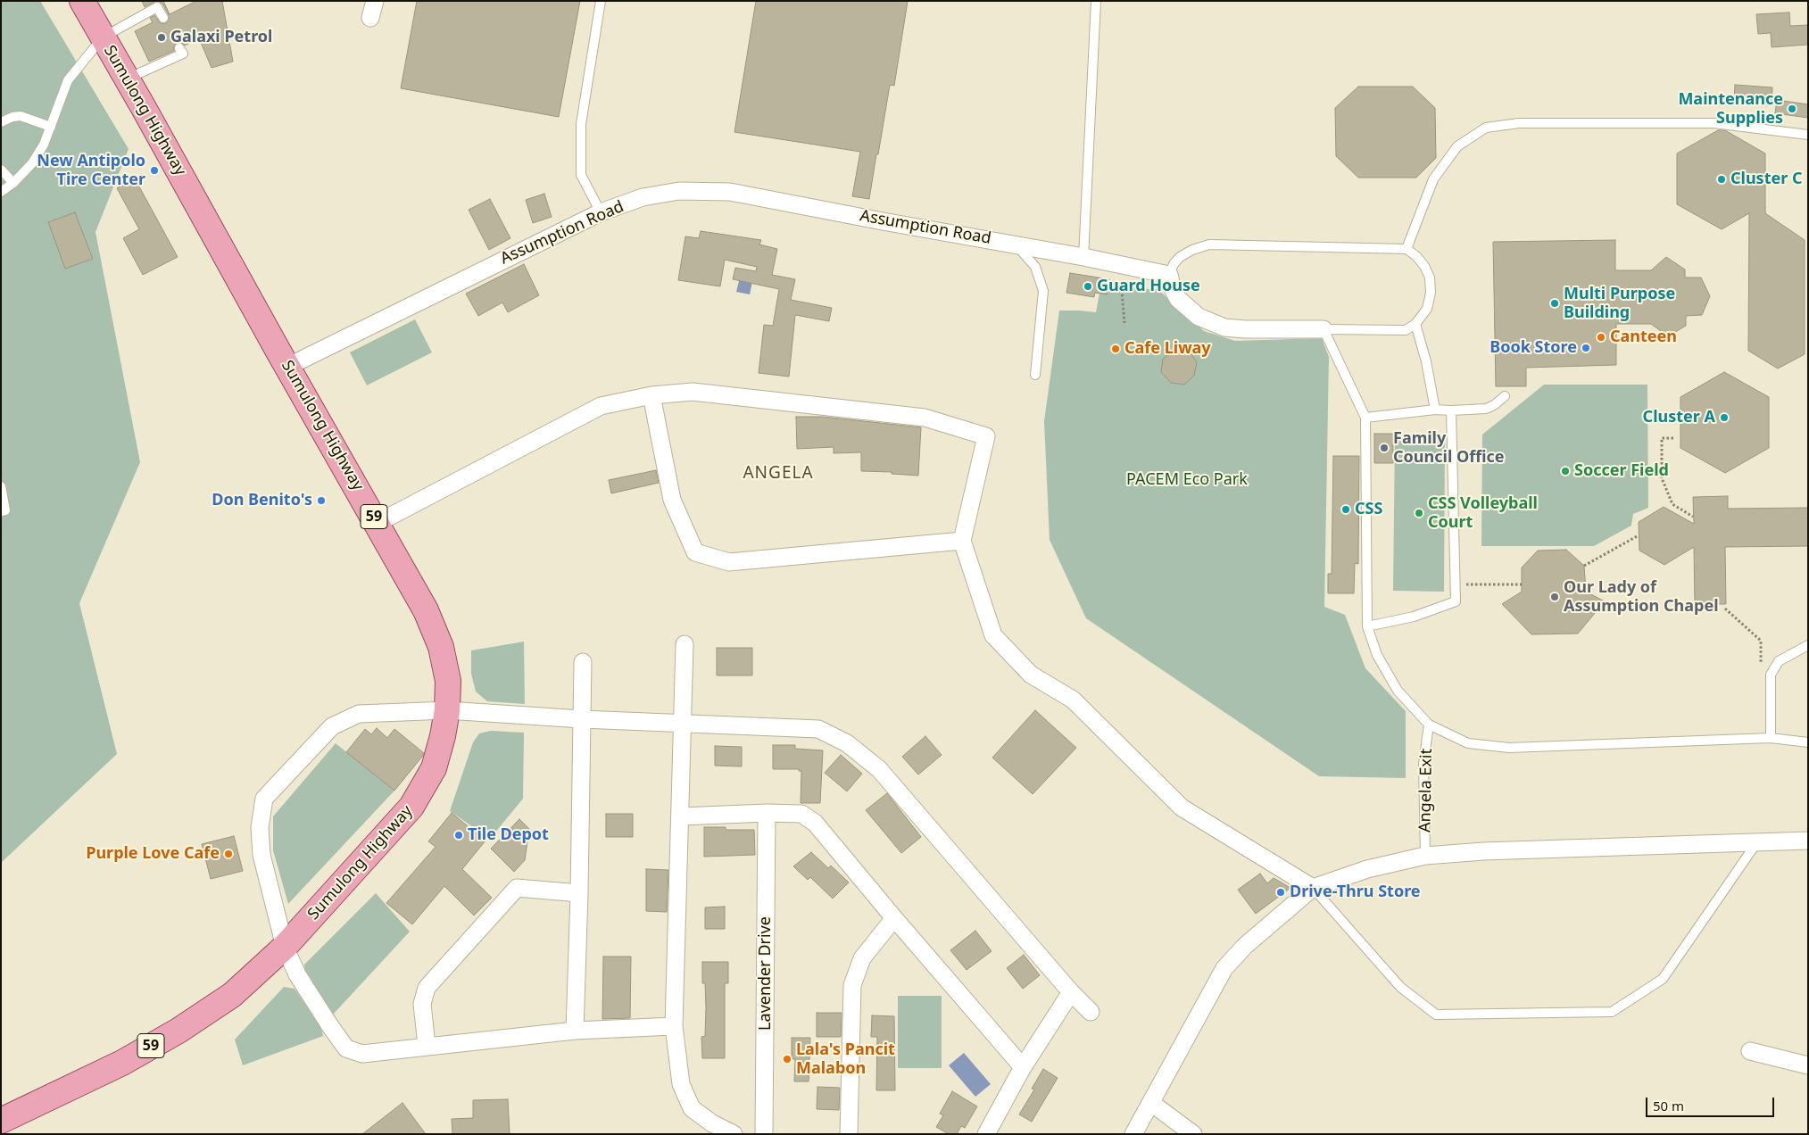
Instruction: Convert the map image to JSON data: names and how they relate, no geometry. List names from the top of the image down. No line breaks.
{"streets":{"main road":["Sumulong Highway","59"],"street":["Assumption Road","Lavender Drive"],"lane":["Angela Exit"]},"crossings":[["Sumulong Highway","Assumption Road"]],"districts":["ANGELA"],"parks":["PACEM Eco Park"],"places":["Galaxi Petrol","Maintenance Supplies","New Antipolo Tire Center","Cluster C","Guard House","Multi Purpose Building","Canteen","Book Store","Cafe Liway","Cluster A","Family Council Office","Soccer Field","Don Benito's","CSS","CSS Volleyball Court","Our Lady of Assumption Chapel","Tile Depot","Purple Love Cafe","Drive-Thru Store","Lala's Pancit Malabon"],"scale_bar":"50 m"}
